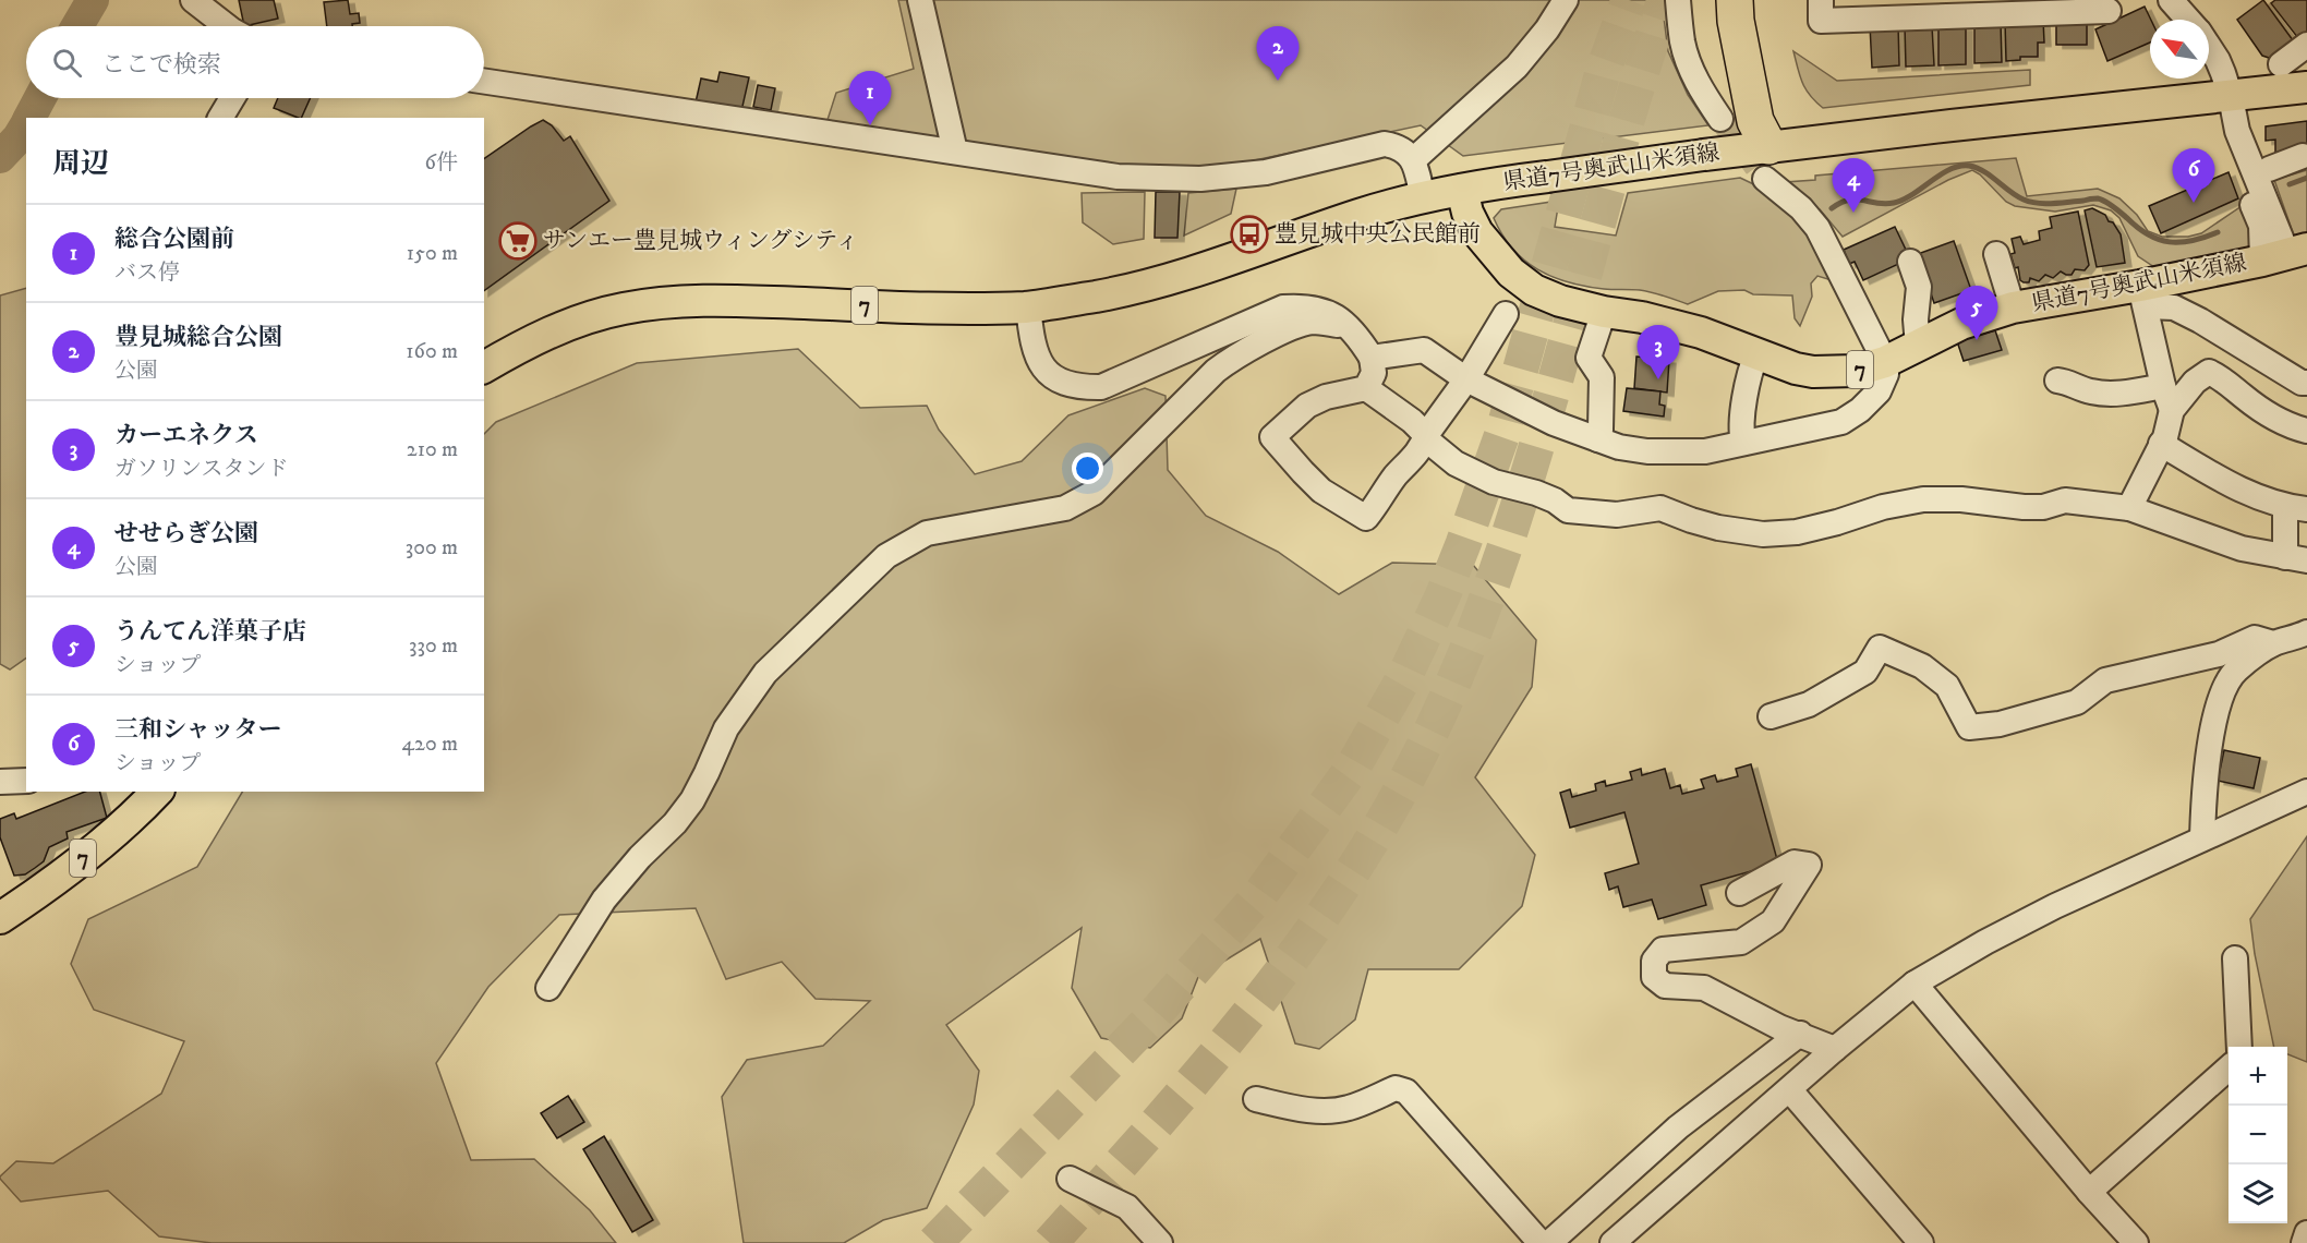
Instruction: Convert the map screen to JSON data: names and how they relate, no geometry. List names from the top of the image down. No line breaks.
{"streets":{"main road":["県道7号奥武山米須線","7"]},"places":{"bus stop":["豊見城中央公民館前"],"supermarket":["サンエー豊見城ウィングシティ"]},"north":"top left","page":{"pins":["2","1","6","4","5","3"],"search":"ここで検索","heading":["周辺","6件"],"list":[{"mark":"1","name":"総合公園前","note":"バス停","value":"150 m"},{"mark":"2","name":"豊見城総合公園","note":"公園","value":"160 m"},{"mark":"3","name":"カーエネクス","note":"ガソリンスタンド","value":"210 m"},{"mark":"4","name":"せせらぎ公園","note":"公園","value":"300 m"},{"mark":"5","name":"うんてん洋菓子店","note":"ショップ","value":"330 m"},{"mark":"6","name":"三和シャッター","note":"ショップ","value":"420 m"}],"map_buttons":["+","−"]}}
